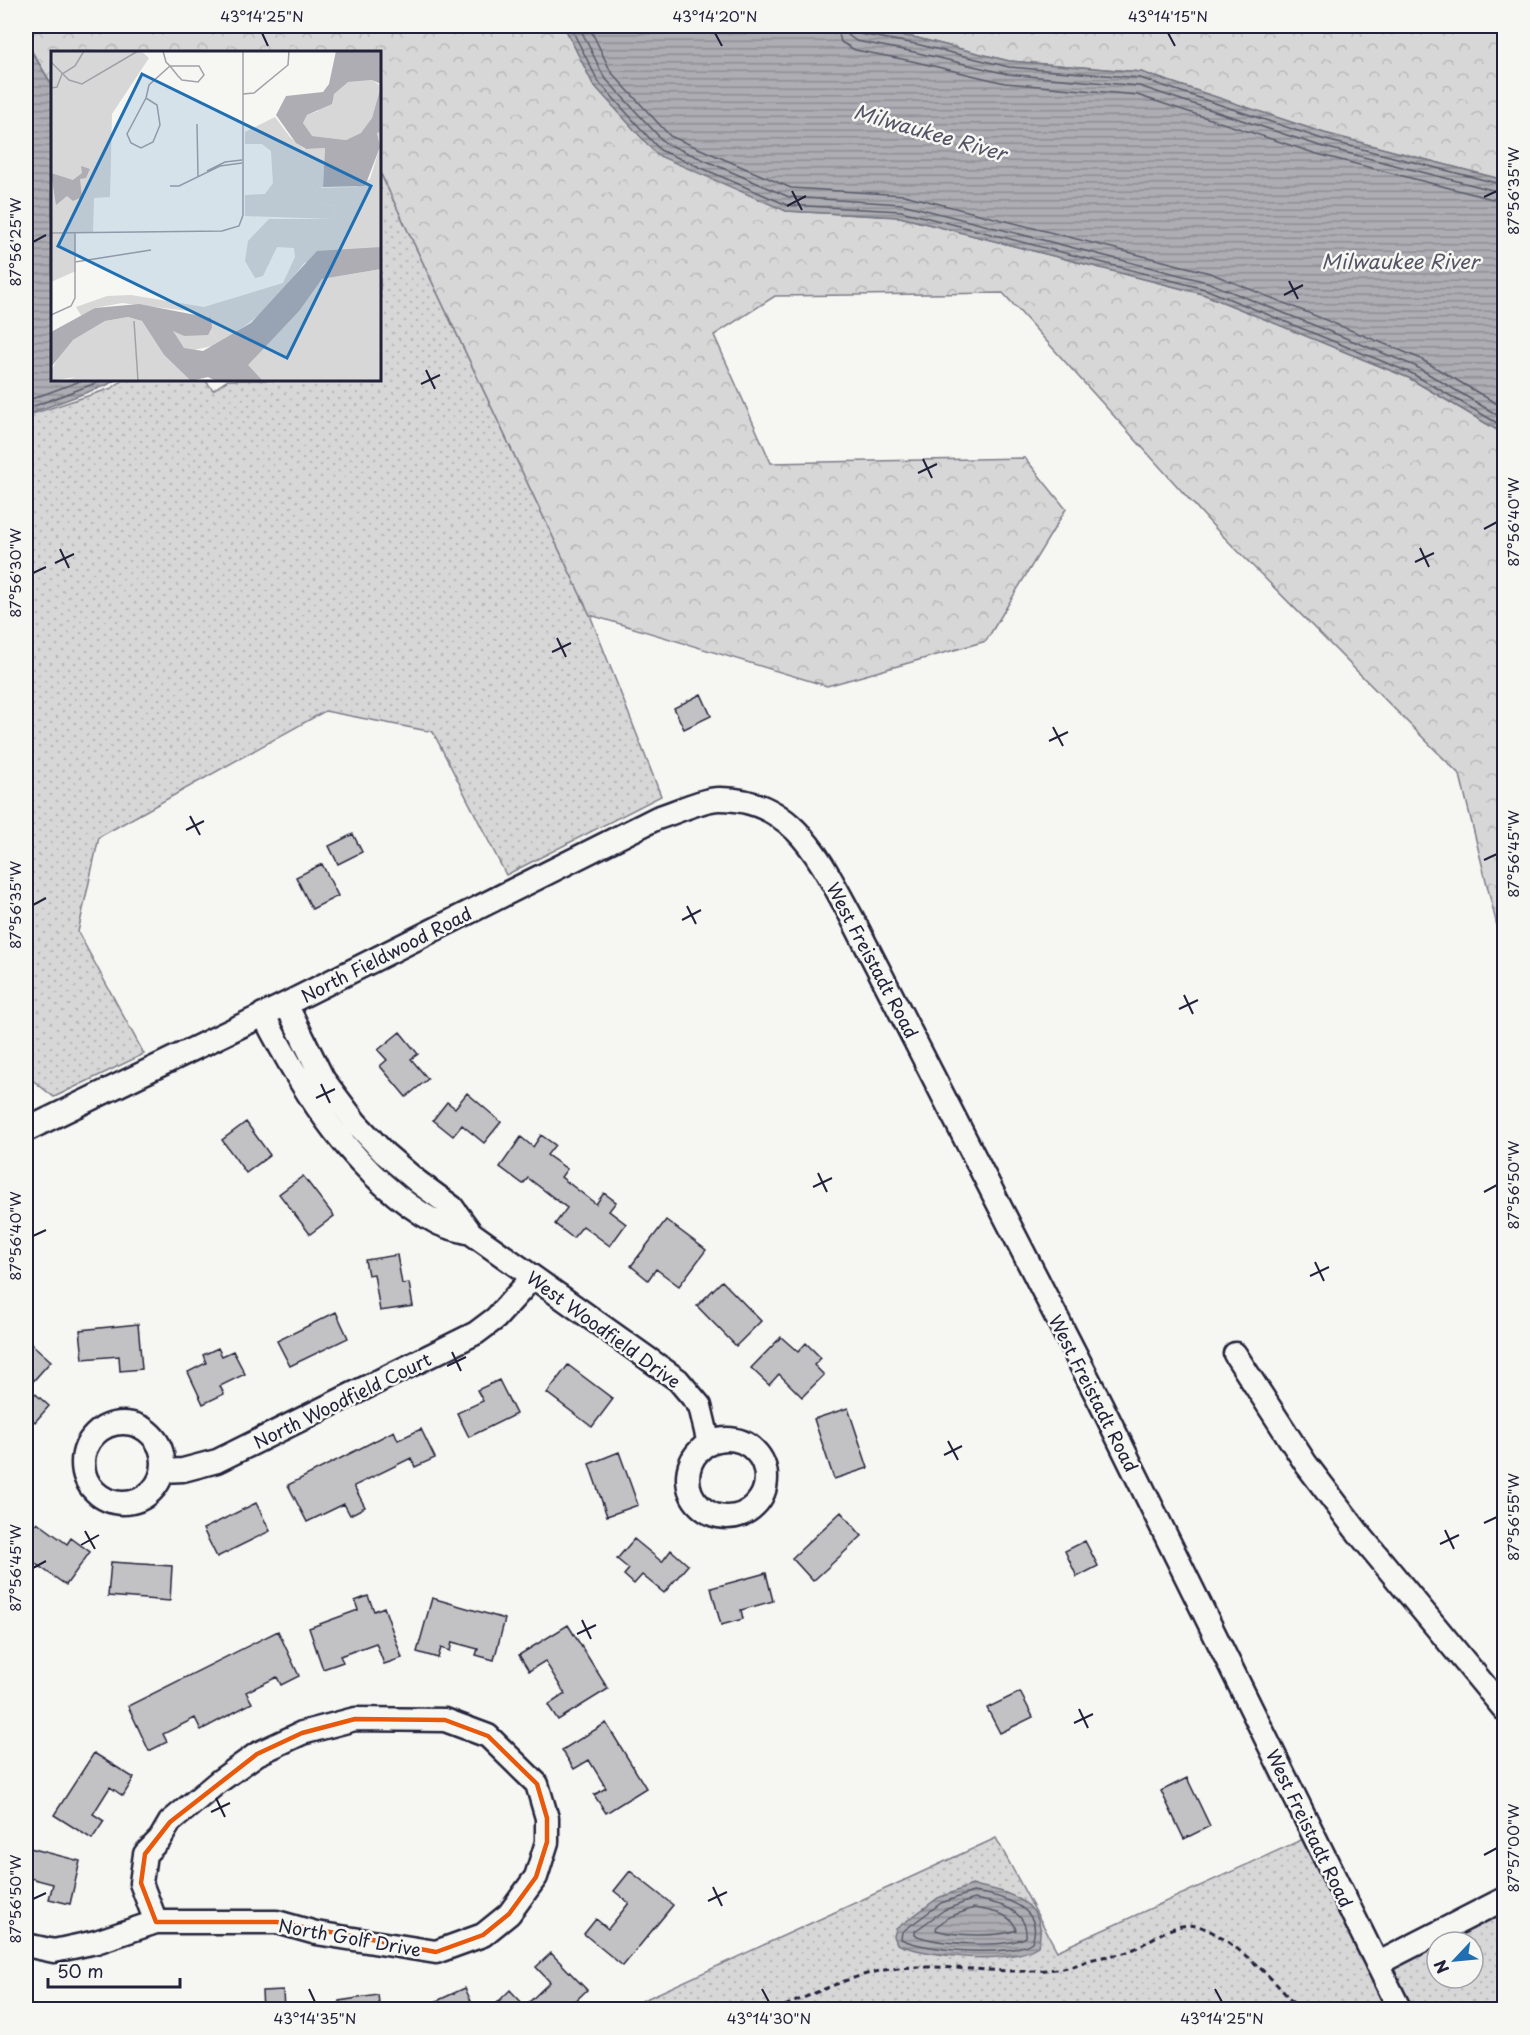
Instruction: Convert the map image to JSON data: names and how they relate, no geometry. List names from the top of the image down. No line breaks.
{"streets":{"street":["North Fieldwood Road","West Freistadt Road","West Woodfield Drive","North Woodfield Court","North Golf Drive"]},"crossings":[["North Fieldwood Road","West Freistadt Road"],["North Fieldwood Road","West Woodfield Drive"],["West Woodfield Drive","North Woodfield Court"]],"water":["Milwaukee River"],"scale_bar":"50 m","north":"bottom left","coordinates":["43°14'25\"N","43°14'20\"N","43°14'15\"N","87°56'35\"W","87°56'25\"W","87°56'40\"W","87°56'30\"W","87°56'45\"W","87°56'50\"W","87°56'55\"W","87°57'00\"W","43°14'35\"N","43°14'30\"N"]}
